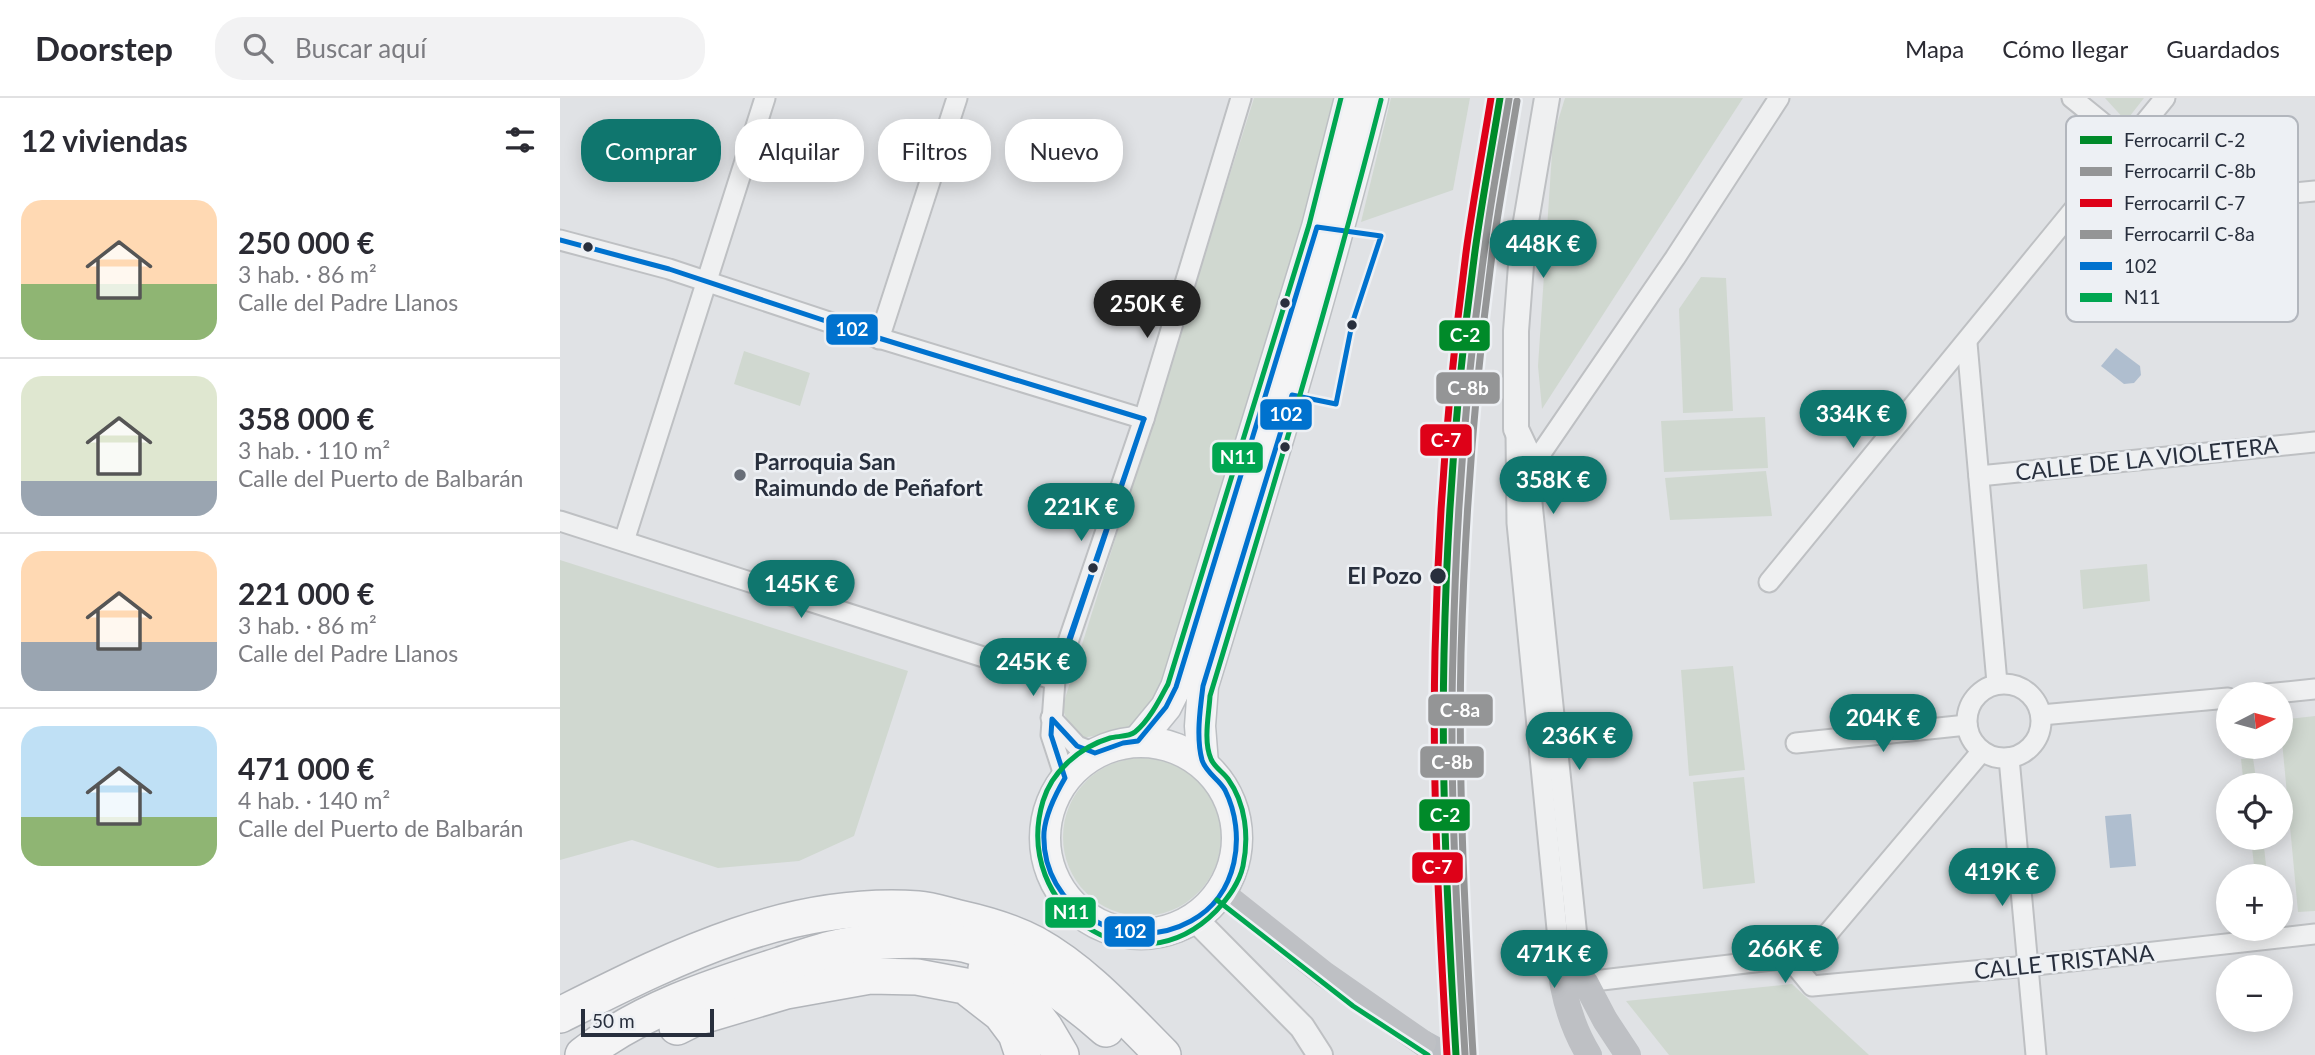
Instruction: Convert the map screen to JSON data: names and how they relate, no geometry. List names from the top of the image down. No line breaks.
{"streets":{"street":["CALLE DE LA VIOLETERA","CALLE TRISTANA"]},"places":["Parroquia San Raimundo de Peñafort","El Pozo"],"lines":["rail line C-2","rail line C-7","transit line N11","rail line C-8b","rail line C-8a","transit line 102"],"legend":["Ferrocarril C-2","Ferrocarril C-8b","Ferrocarril C-7","Ferrocarril C-8a","102","N11"],"scale_bar":"50 m","north":"right","page":{"header":"Doorstep","search":"Buscar aquí","nav":["Mapa","Cómo llegar","Guardados"],"heading":"12 viviendas","chip":["Comprar","Alquilar","Filtros","Nuevo"],"list":[{"name":"250 000 €","note":"3 hab. · 86 m² · Calle del Padre Llanos"},{"name":"358 000 €","note":"3 hab. · 110 m² · Calle del Puerto de Balbarán"},{"name":"221 000 €","note":"3 hab. · 86 m² · Calle del Padre Llanos"},{"name":"471 000 €","note":"4 hab. · 140 m² · Calle del Puerto de Balbarán"}],"price":["448K €","250K €","334K €","358K €","221K €","145K €","245K €","204K €","236K €","419K €","266K €","471K €"],"map_buttons":["+","−"],"scale":"50 m"}}
